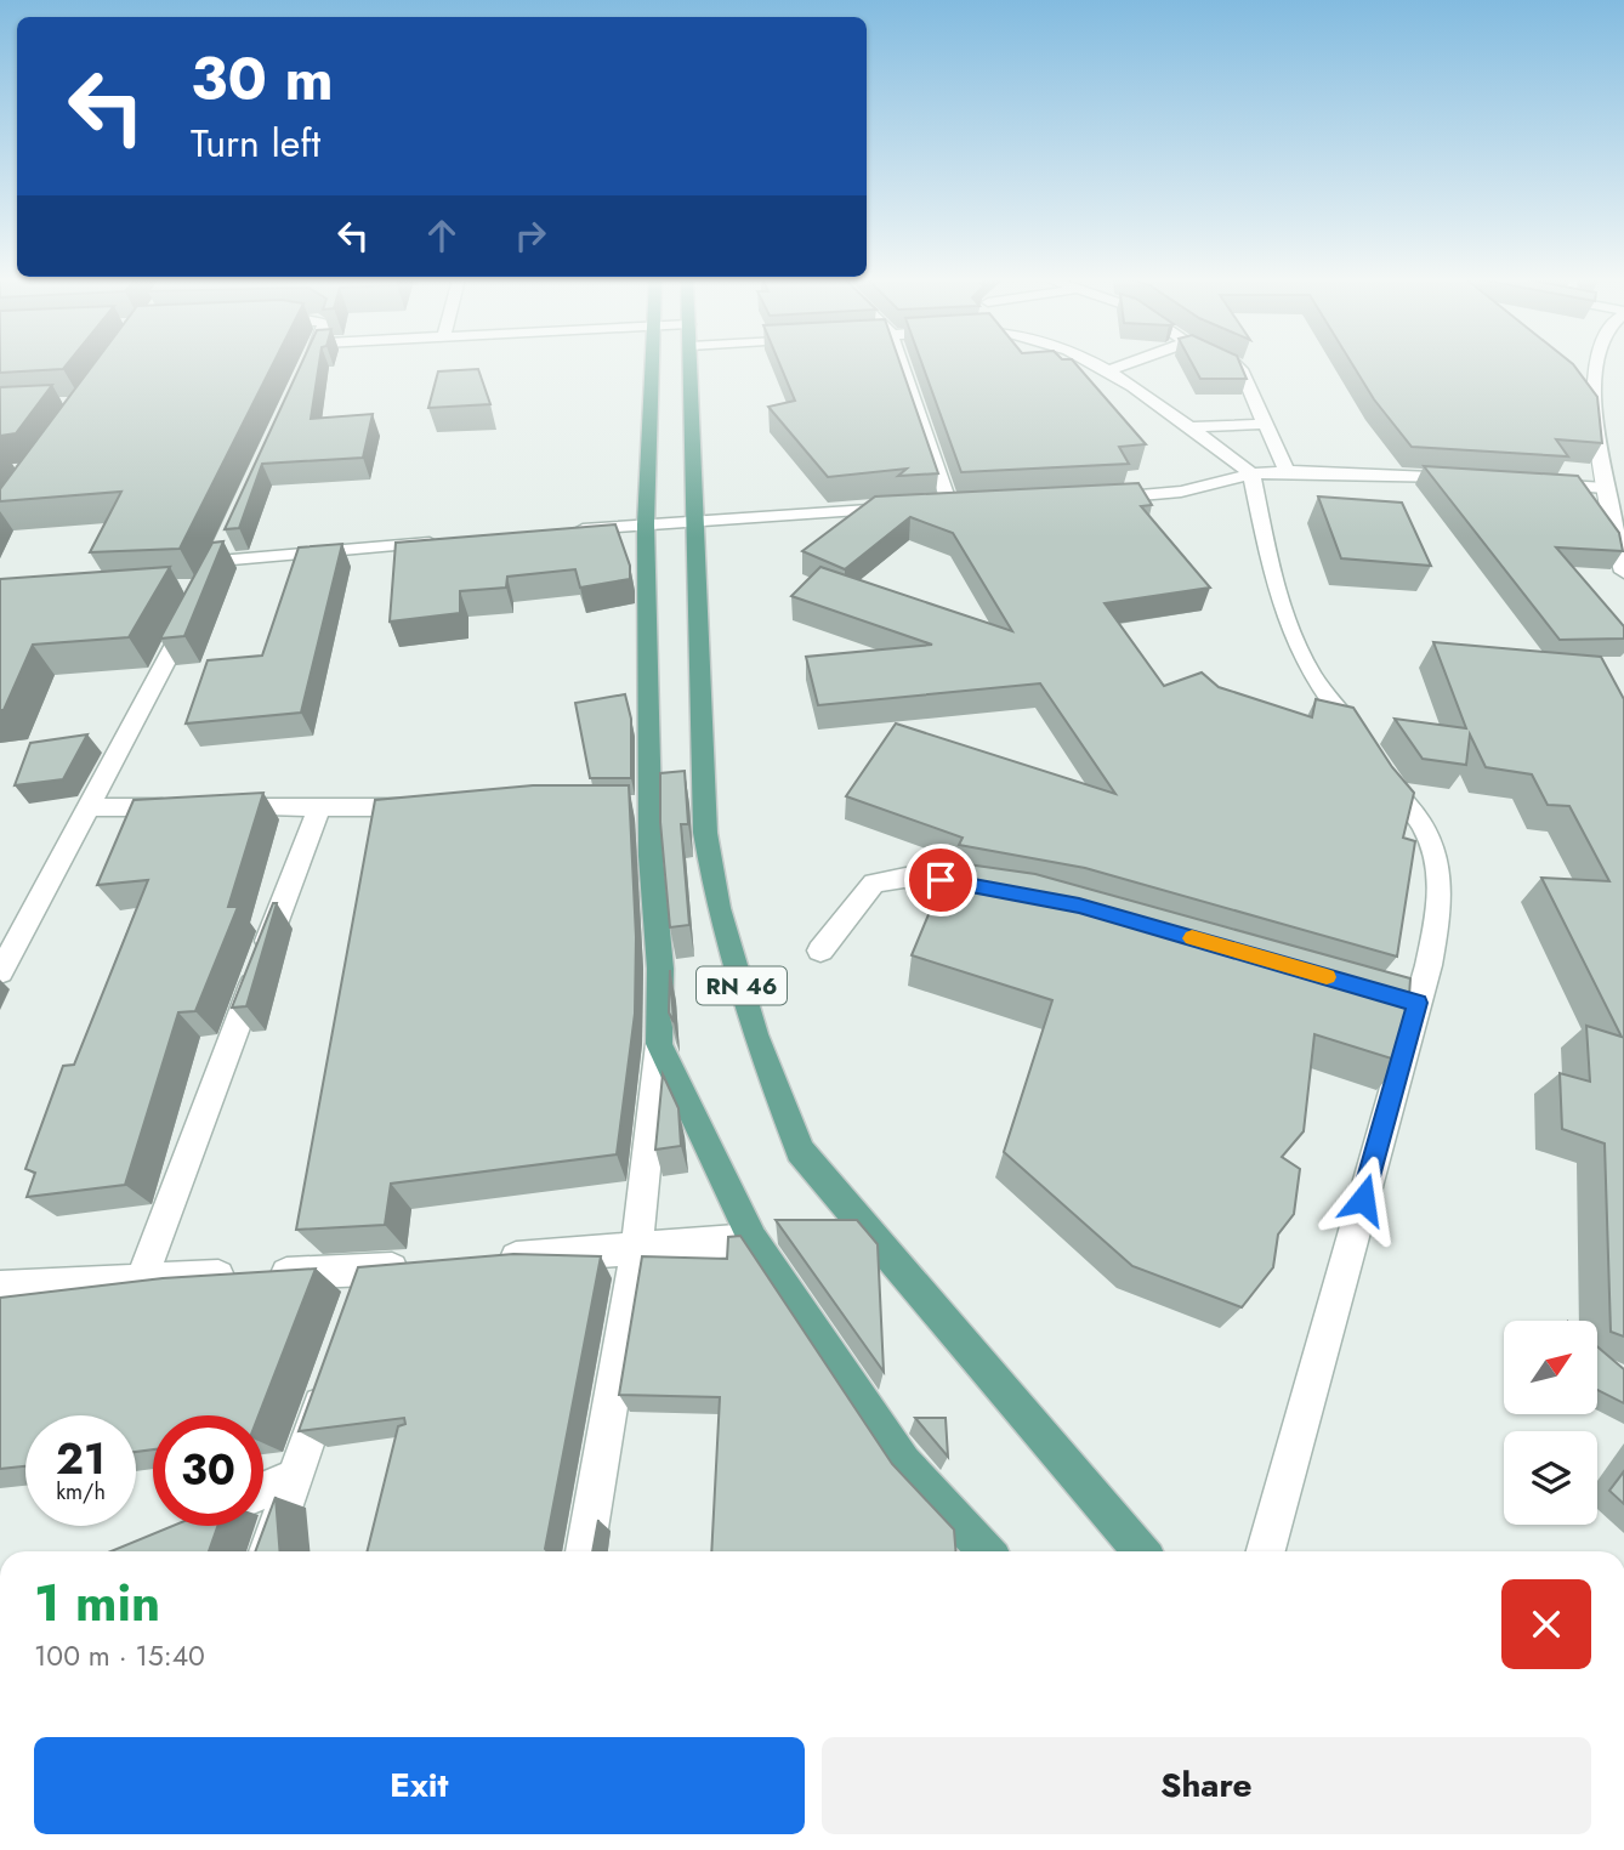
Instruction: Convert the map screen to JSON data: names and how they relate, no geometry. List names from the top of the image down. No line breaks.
{"streets":{"main road":["RN 46"]},"north":"top right","page":{"turn":["30 m","Turn left"],"speed":"21 km/h","limit":"30","heading":["1 min","100 m · 15:40"],"buttons":["Exit","Share"]}}
